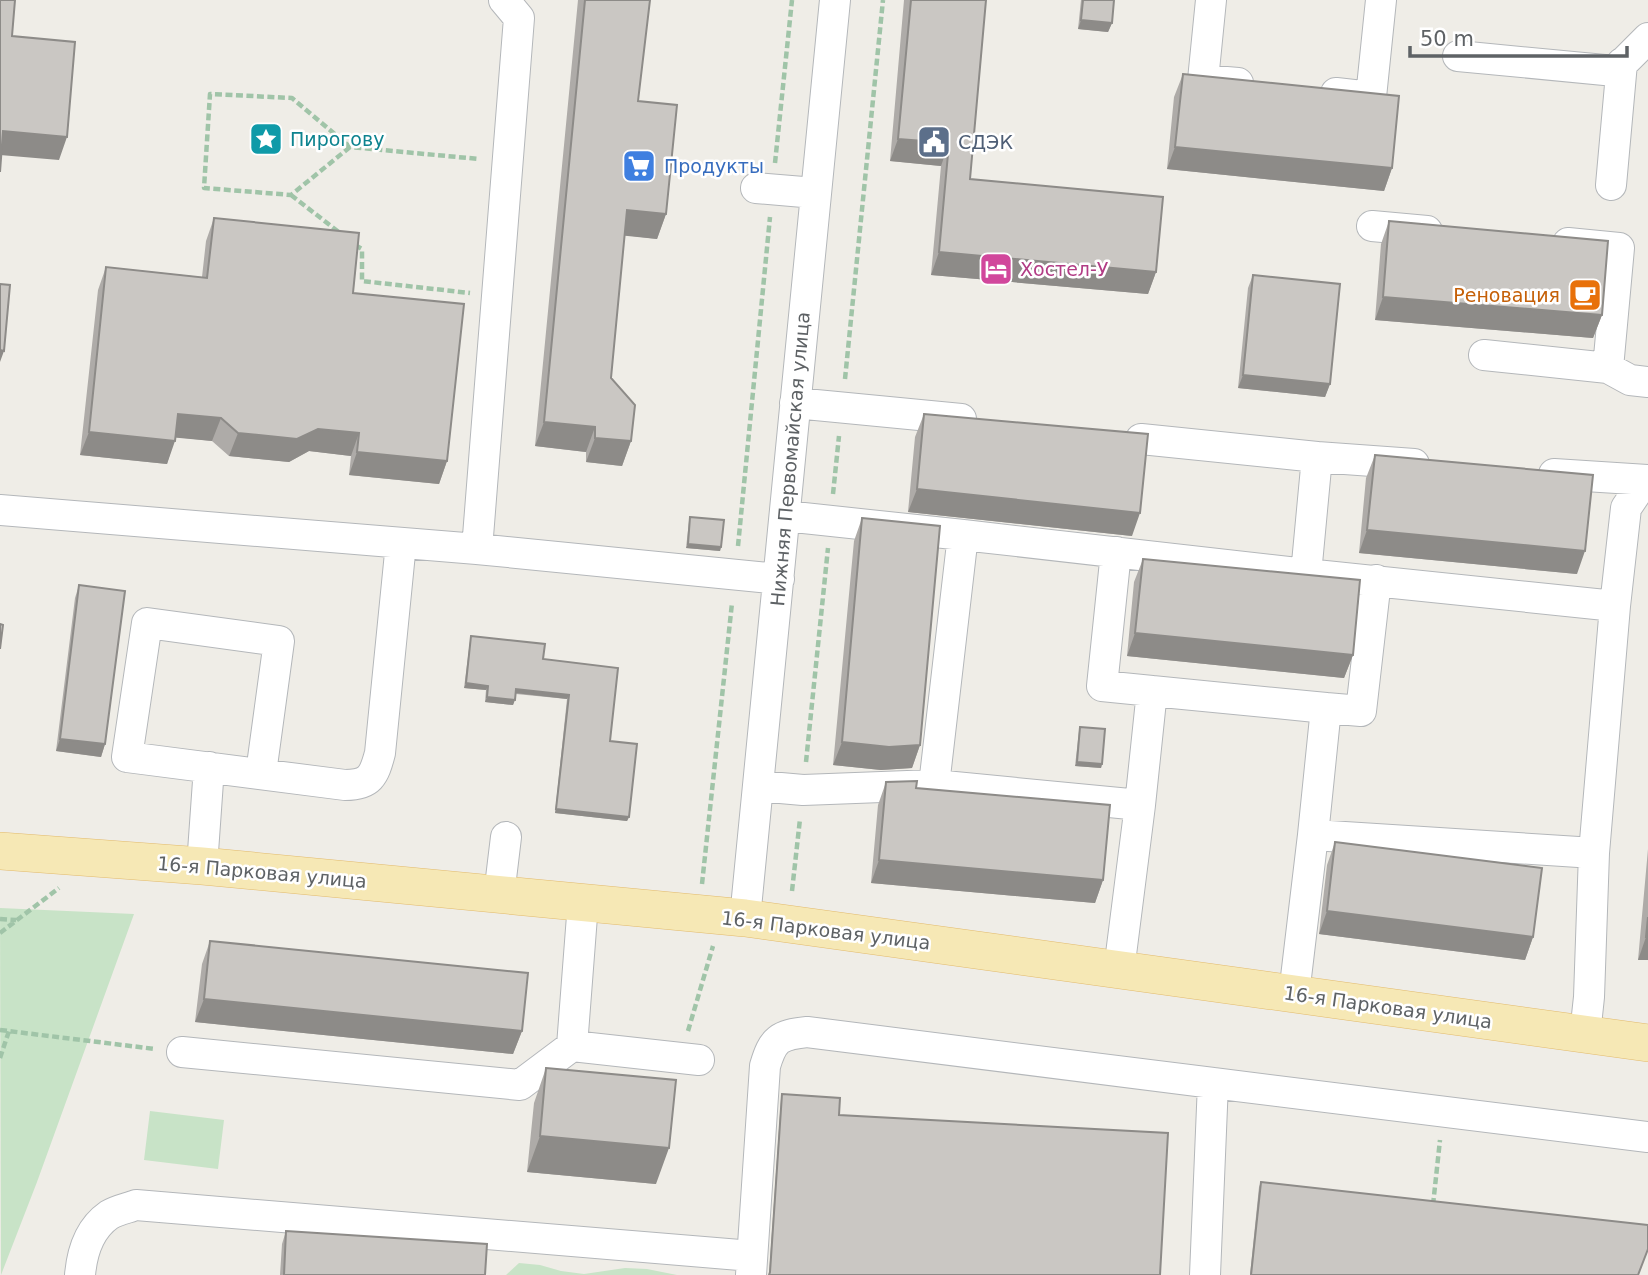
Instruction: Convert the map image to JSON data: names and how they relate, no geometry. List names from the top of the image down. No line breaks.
{"streets":{"main road":["16-я Парковая улица"],"street":["Нижняя Первомайская улица"]},"crossings":[["Нижняя Первомайская улица","16-я Парковая улица"]],"places":{"place":["Пирогову"],"public building":["СДЭК"],"supermarket":["Продукты"],"hotel":["Хостел-У"],"cafe":["Реновация"]},"scale_bar":"50 m"}
